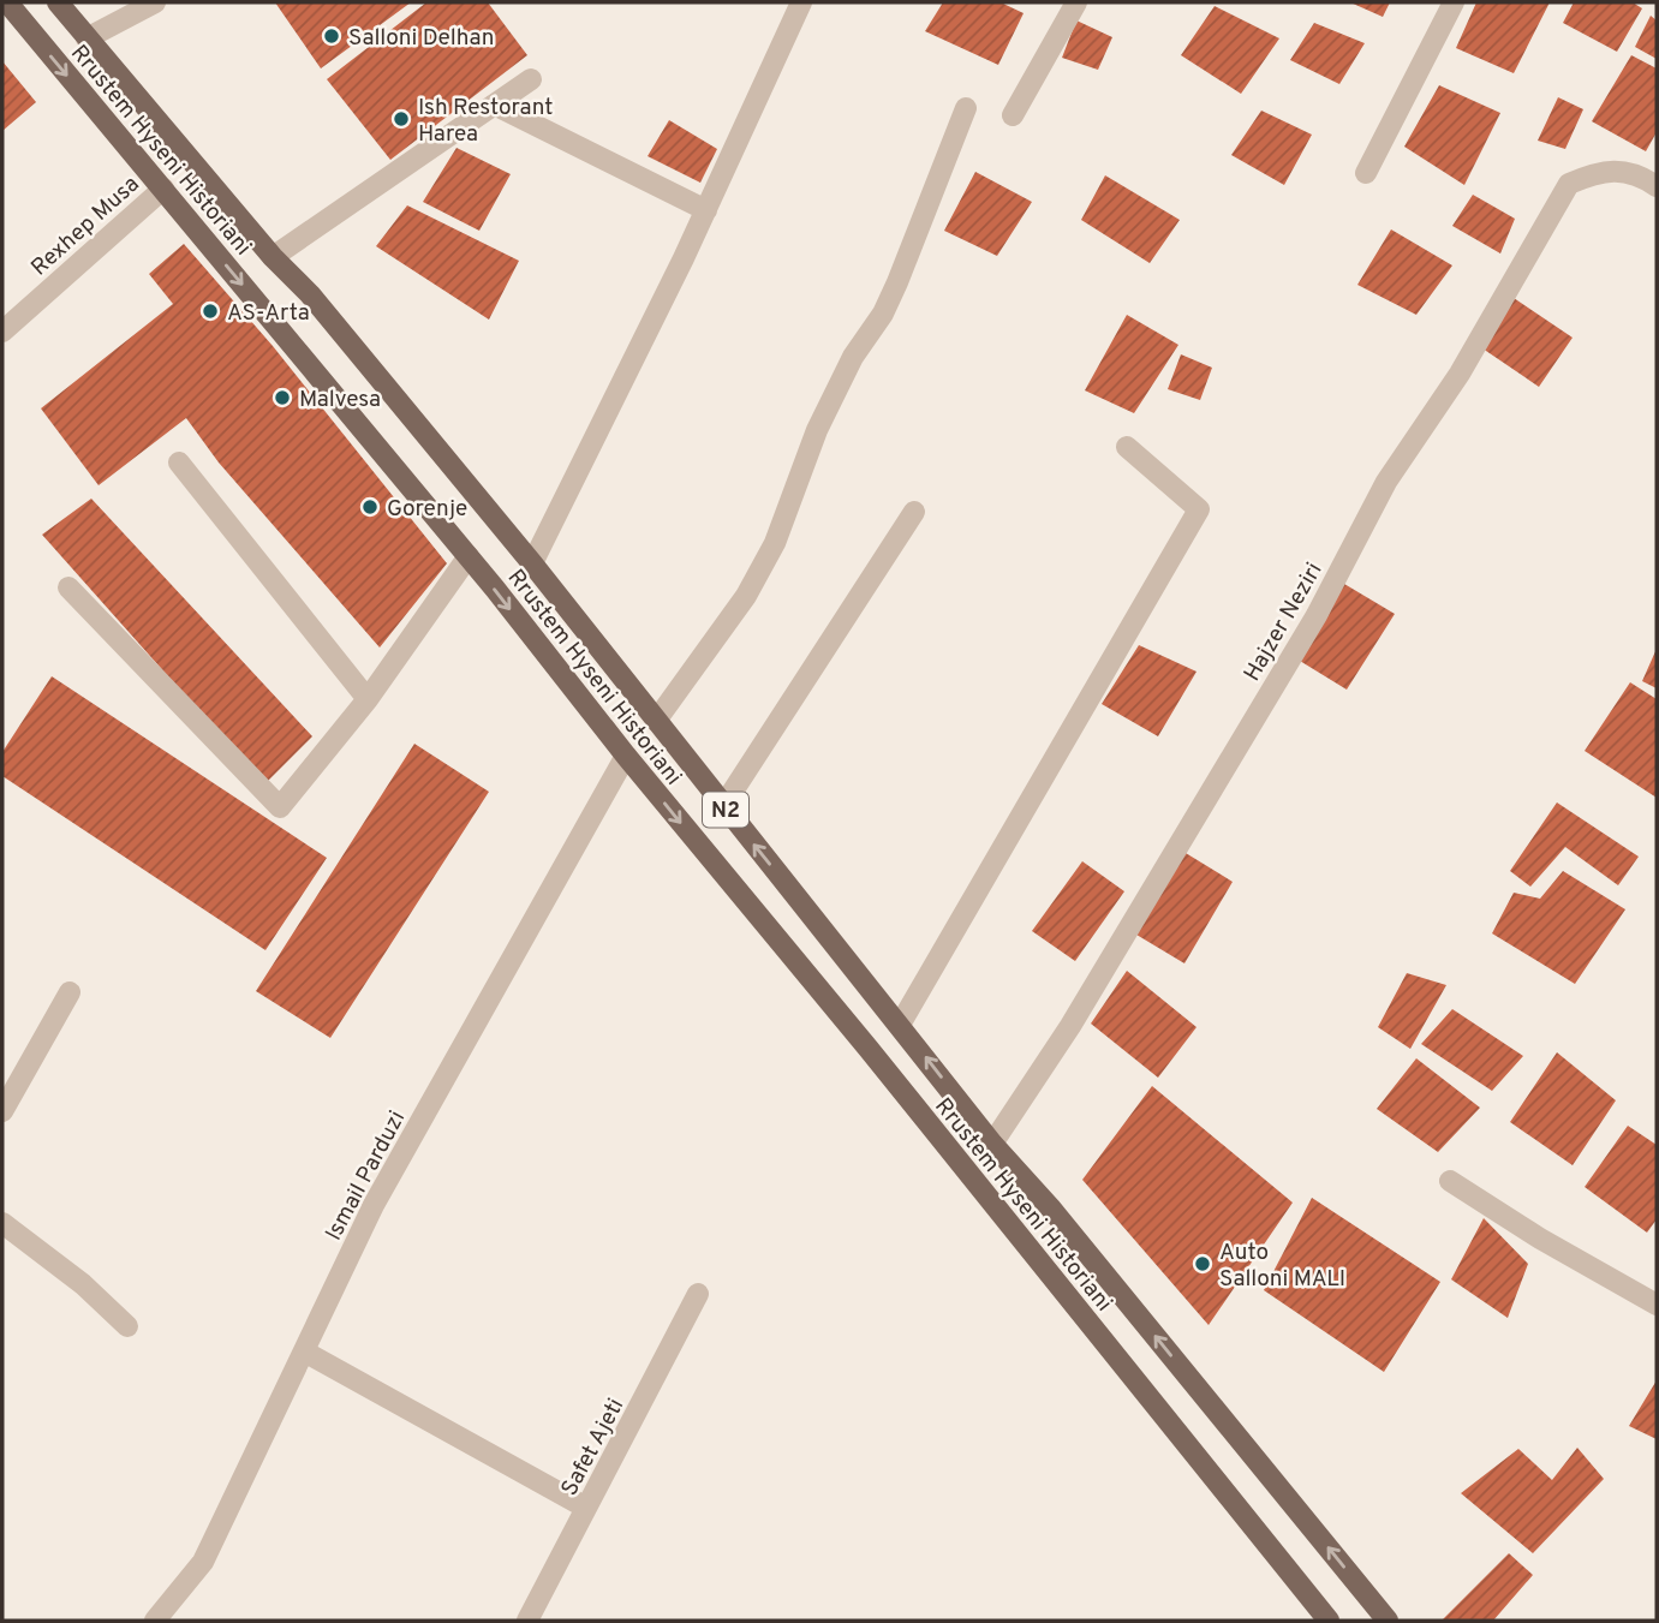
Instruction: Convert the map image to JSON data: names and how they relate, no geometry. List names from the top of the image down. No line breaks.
{"streets":{"main road":["Rrustem Hyseni Historiani","N2"],"street":["Rexhep Musa","Hajzer Neziri","Ismail Parduzi","Safet Ajeti"]},"crossings":[["Rrustem Hyseni Historiani","Rexhep Musa"],["Rrustem Hyseni Historiani","Hajzer Neziri"],["Rrustem Hyseni Historiani","Ismail Parduzi"]],"places":["Salloni Delhan","Ish Restorant Harea","AS-Arta","Malvesa","Gorenje","Auto Salloni MALI"]}
